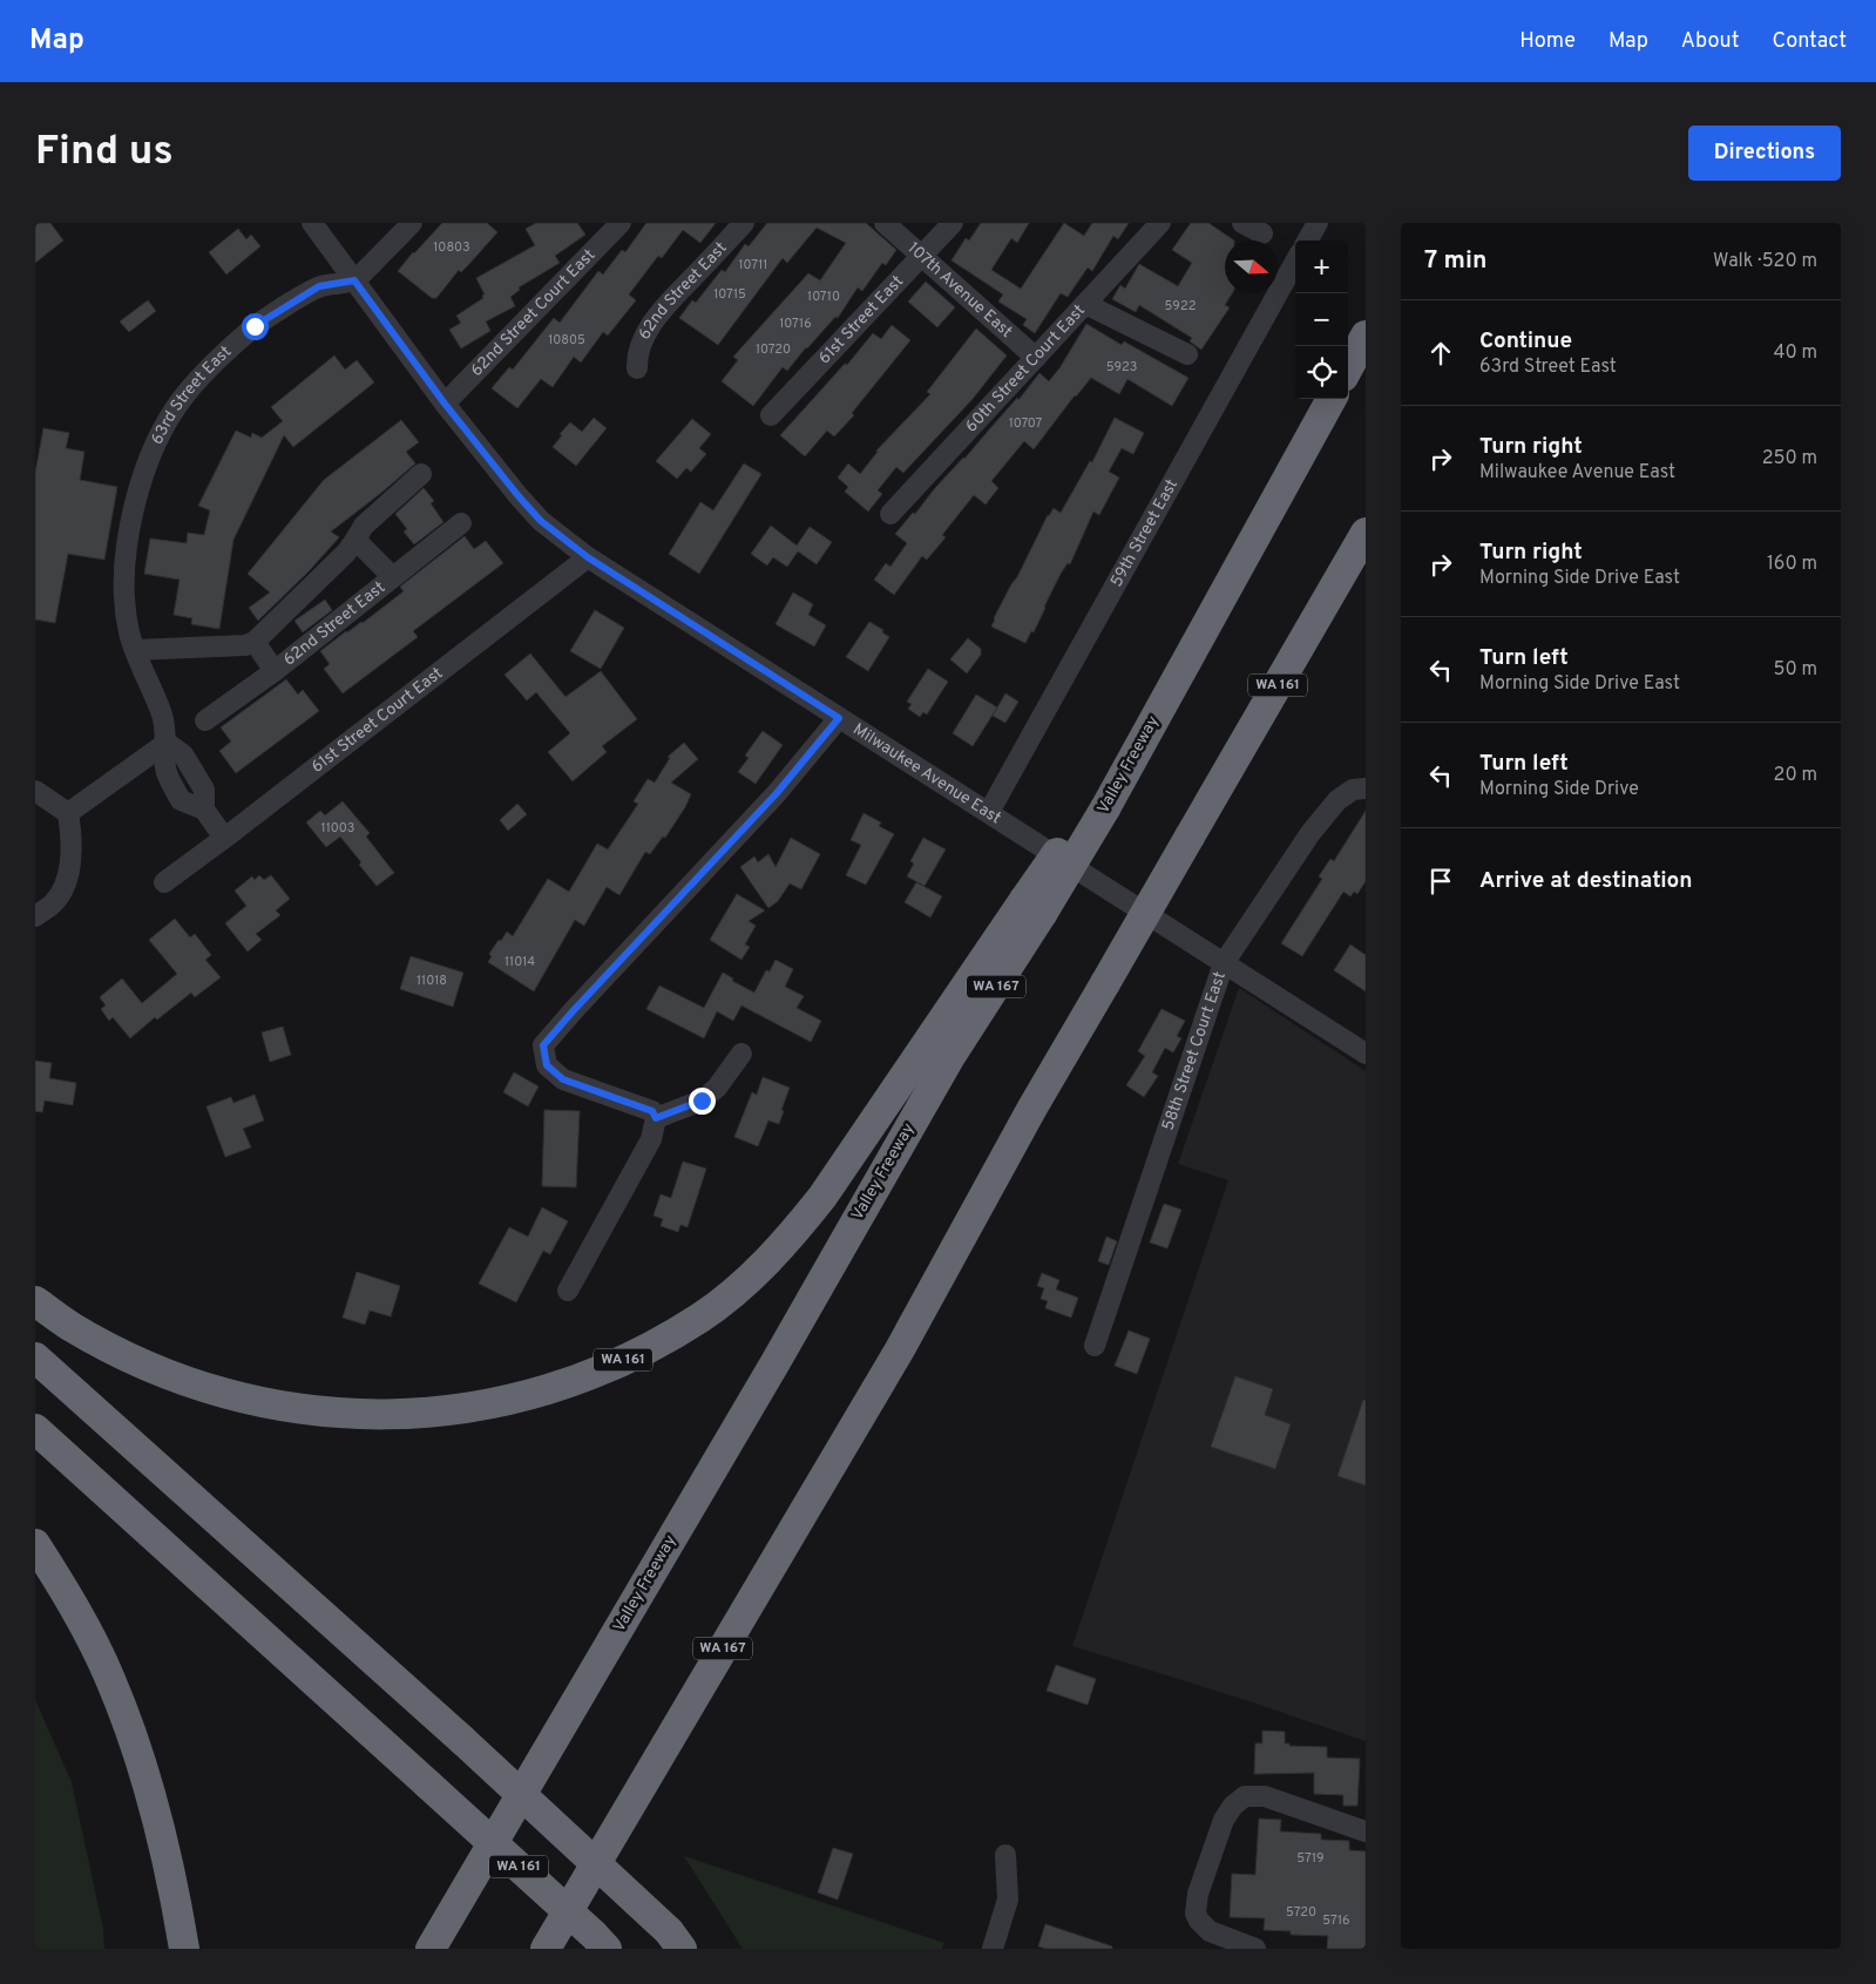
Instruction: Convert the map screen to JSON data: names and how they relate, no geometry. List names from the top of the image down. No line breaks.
{"streets":{"highway":["WA 161","Valley Freeway","WA 167"],"street":["107th Avenue East","62nd Street East","62nd Street Court East","61st Street East","60th Street Court East","63rd Street East","59th Street East","61st Street Court East","Milwaukee Avenue East","58th Street Court East"]},"crossings":[["107th Avenue East","61st Street East"],["107th Avenue East","60th Street Court East"],["62nd Street Court East","Milwaukee Avenue East"],["63rd Street East","Milwaukee Avenue East"],["59th Street East","Milwaukee Avenue East"],["WA 161","Valley Freeway"],["WA 161","WA 167"],["61st Street Court East","Milwaukee Avenue East"],["Milwaukee Avenue East","58th Street Court East"]],"house_numbers":["10803","10711","10715","10710","5922","10716","10805","10720","5923","10707","11003","11014","11018","5719","5720","5716"],"north":"right","page":{"header":"Map","nav":["Home","Map","About","Contact"],"buttons":"Directions","title":"Find us","heading":["7 min","Walk · 520 m"],"map_buttons":["+","−"],"list":[["Continue","63rd Street East","40 m"],["Turn right","Milwaukee Avenue East","250 m"],["Turn right","Morning Side Drive East","160 m"],["Turn left","Morning Side Drive East","50 m"],["Turn left","Morning Side Drive","20 m"],"Arrive at destination"]}}
